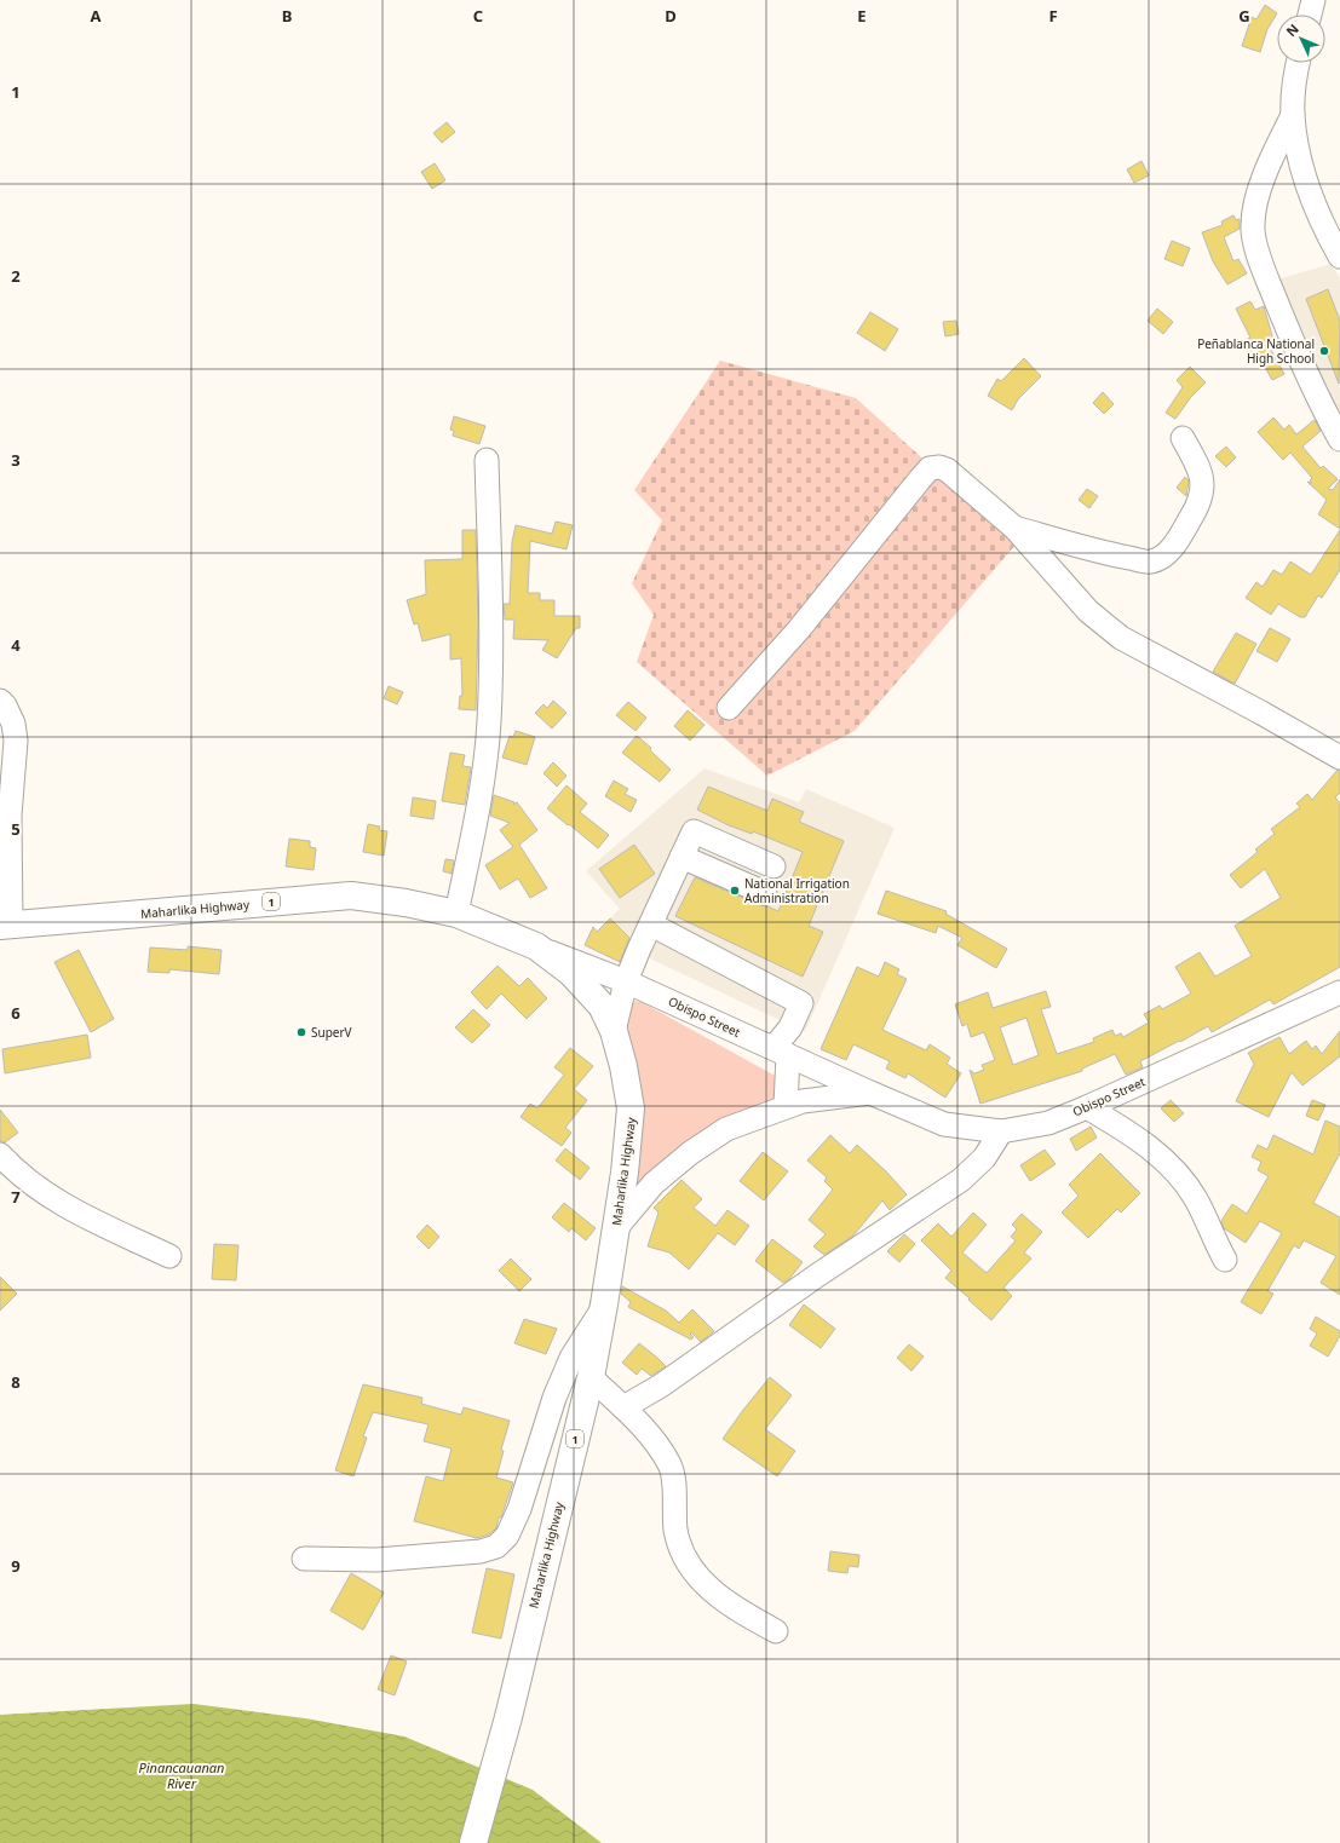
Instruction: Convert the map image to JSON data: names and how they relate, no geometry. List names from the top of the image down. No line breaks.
{"streets":{"highway":["1","Maharlika Highway"],"street":["Obispo Street"]},"crossings":[["Maharlika Highway","Obispo Street"]],"water":["Pinancauanan River"],"places":["Peñablanca National High School","National Irrigation Administration","SuperV"],"north":"top left","grid":{"columns":["A","B","C","D","E","F","G"],"rows":["1","2","3","4","5","6","7","8","9"]}}
